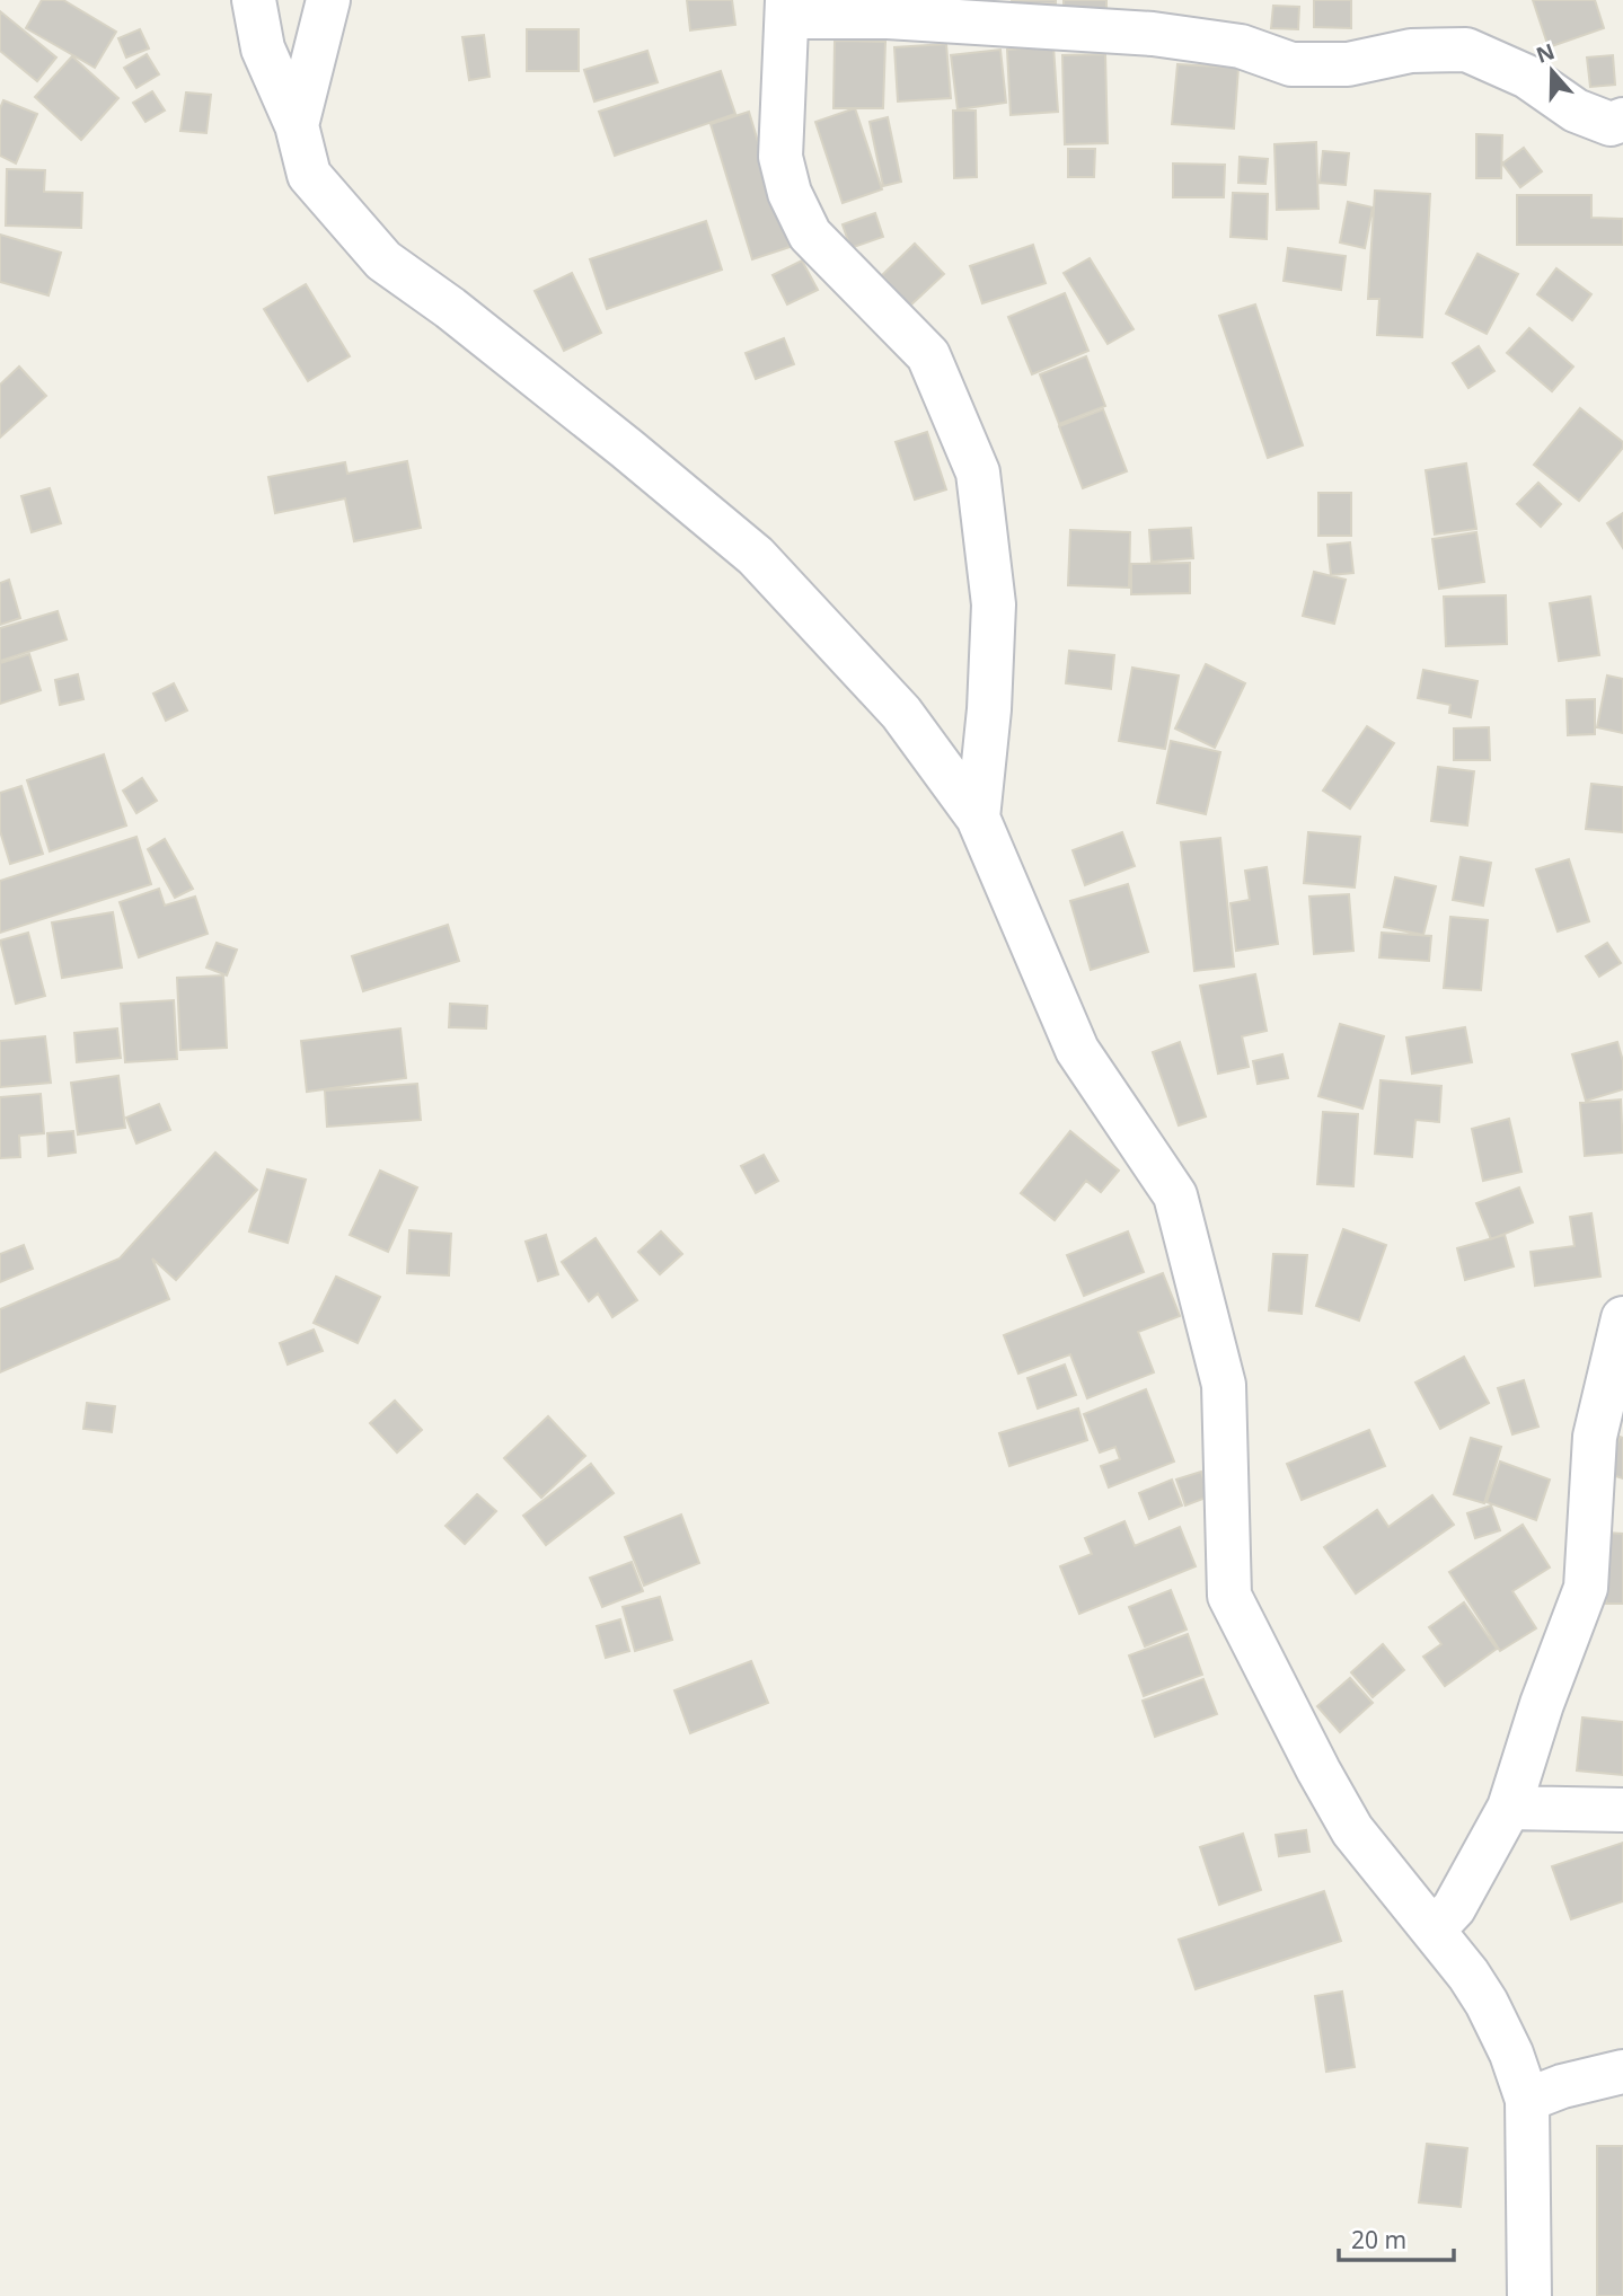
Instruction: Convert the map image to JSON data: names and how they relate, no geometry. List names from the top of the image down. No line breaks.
{"scale_bar":"20 m","north":"top"}
